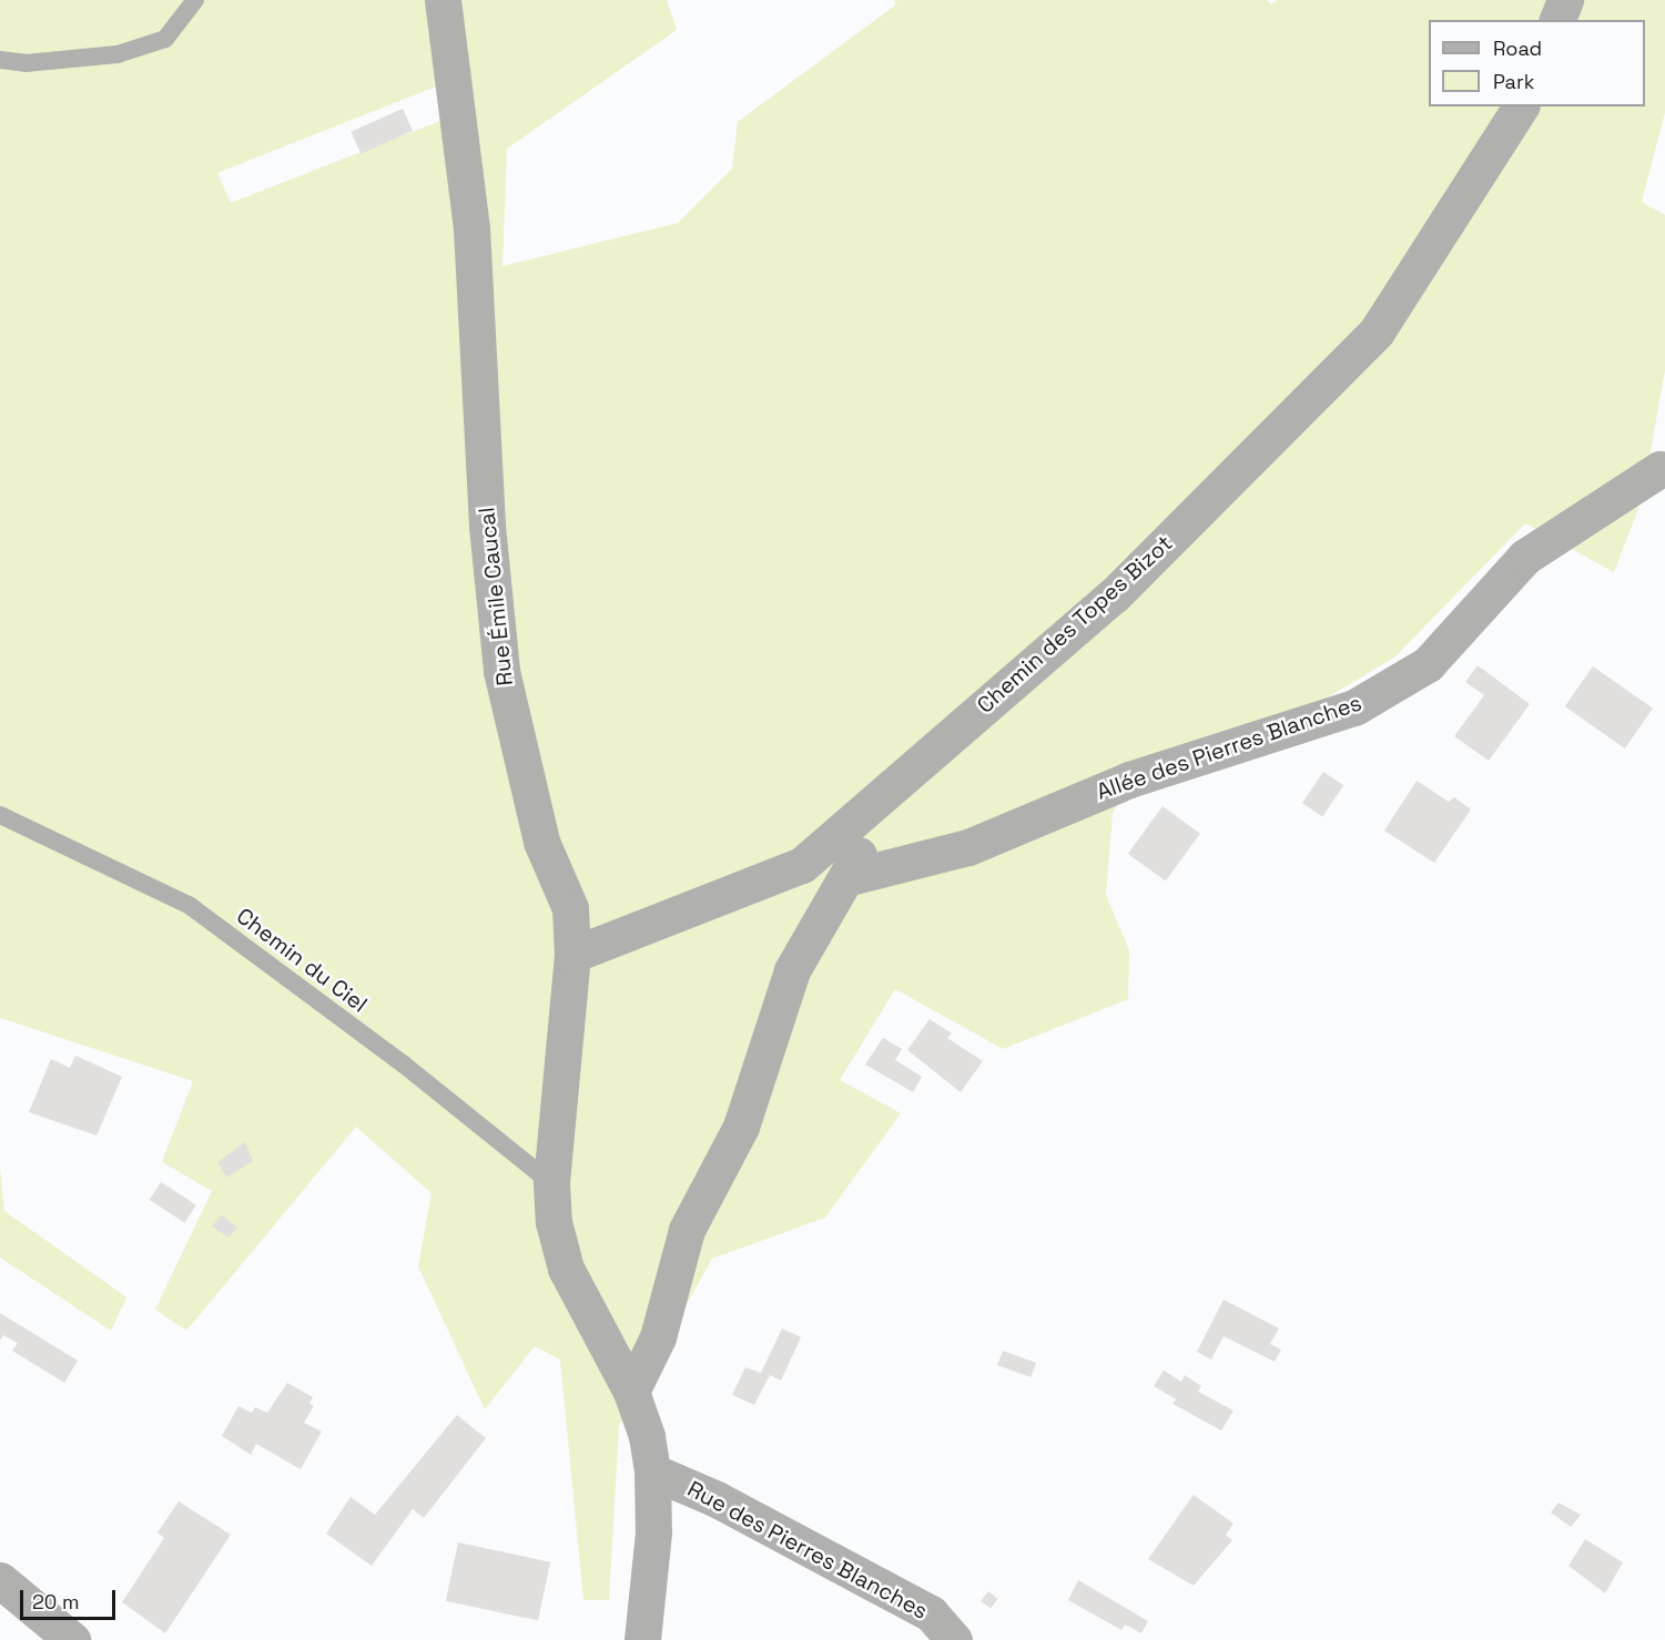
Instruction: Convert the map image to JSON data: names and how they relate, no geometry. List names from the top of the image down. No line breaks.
{"streets":{"street":["Rue Émile Caucal","Chemin des Topes Bizot","Allée des Pierres Blanches","Rue des Pierres Blanches"],"lane":["Chemin du Ciel"]},"crossings":[["Rue Émile Caucal","Chemin des Topes Bizot"],["Rue Émile Caucal","Chemin du Ciel"],["Rue Émile Caucal","Rue des Pierres Blanches"]],"legend":["Road","Park"],"scale_bar":"20 m"}
